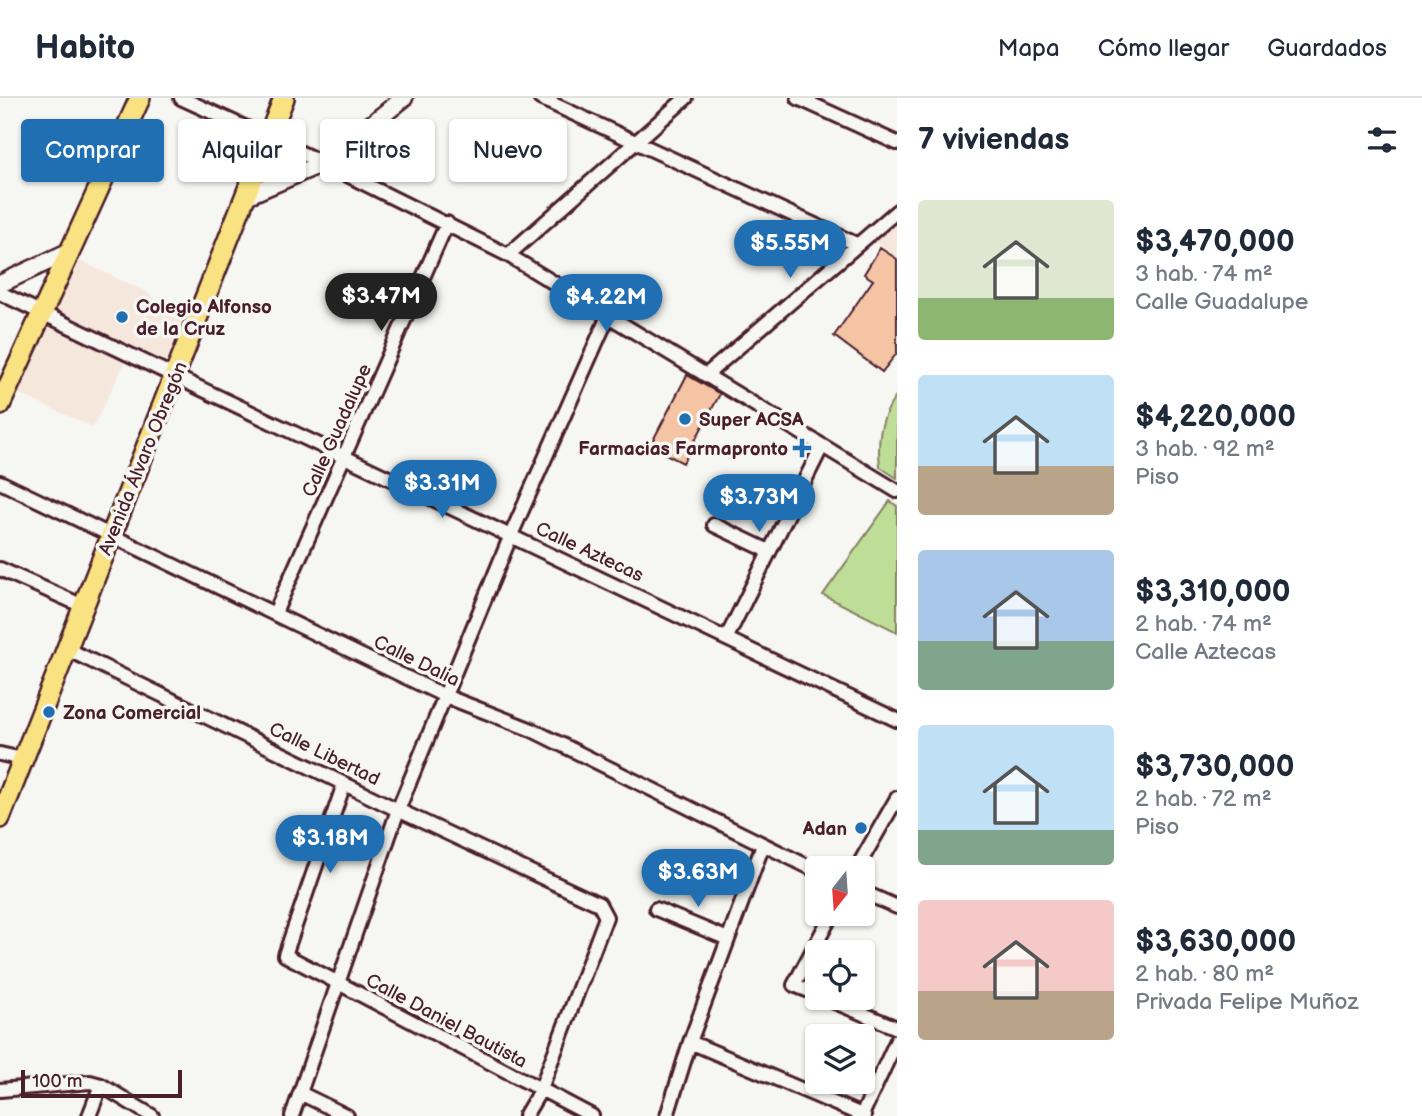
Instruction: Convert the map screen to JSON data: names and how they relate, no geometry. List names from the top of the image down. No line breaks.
{"streets":{"main road":["Avenida Álvaro Obregón"],"street":["Calle Guadalupe","Calle Aztecas","Calle Dalia","Calle Libertad","Calle Daniel Bautista"]},"crossings":[["Calle Guadalupe","Calle Aztecas"],["Calle Guadalupe","Calle Dalia"],["Avenida Álvaro Obregón","Calle Aztecas"],["Avenida Álvaro Obregón","Calle Dalia"],["Avenida Álvaro Obregón","Calle Libertad"],["Calle Libertad","Calle Daniel Bautista"]],"places":{"other":["Colegio Alfonso de la Cruz","Super ACSA","Zona Comercial","Adan"],"health":["Farmacias Farmapronto"]},"scale_bar":"100 m","north":"bottom","page":{"header":"Habito","nav":["Mapa","Cómo llegar","Guardados"],"heading":"7 viviendas","chip":["Comprar","Alquilar","Filtros","Nuevo"],"list":[{"name":"$3,470,000","note":"3 hab. · 74 m² · Calle Guadalupe"},{"name":"$4,220,000","note":"3 hab. · 92 m² · Piso"},{"name":"$3,310,000","note":"2 hab. · 74 m² · Calle Aztecas"},{"name":"$3,730,000","note":"2 hab. · 72 m² · Piso"},{"name":"$3,630,000","note":"2 hab. · 80 m² · Privada Felipe Muñoz"}],"price":["$5.55M","$3.47M","$4.22M","$3.31M","$3.73M","$3.18M","$3.63M"],"scale":"100 m"}}
